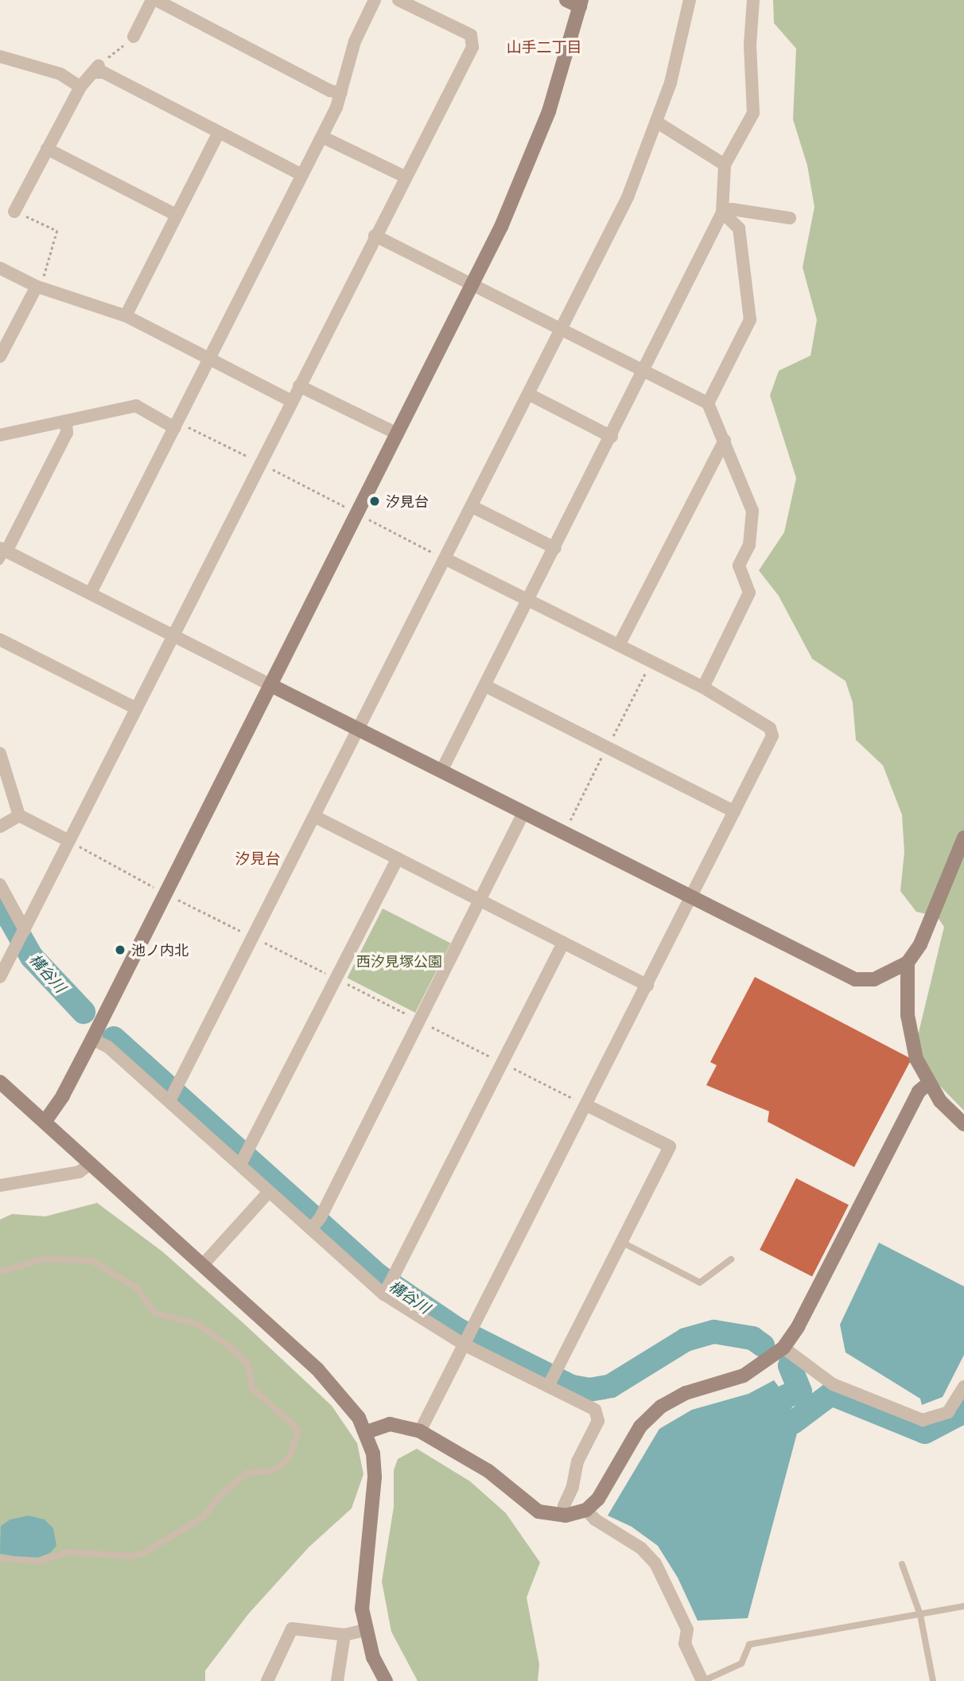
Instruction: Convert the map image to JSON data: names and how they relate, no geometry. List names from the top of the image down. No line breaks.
{"districts":["山手二丁目","汐見台"],"water":["構谷川"],"parks":["西汐見塚公園"],"places":["汐見台","池ノ内北"]}
